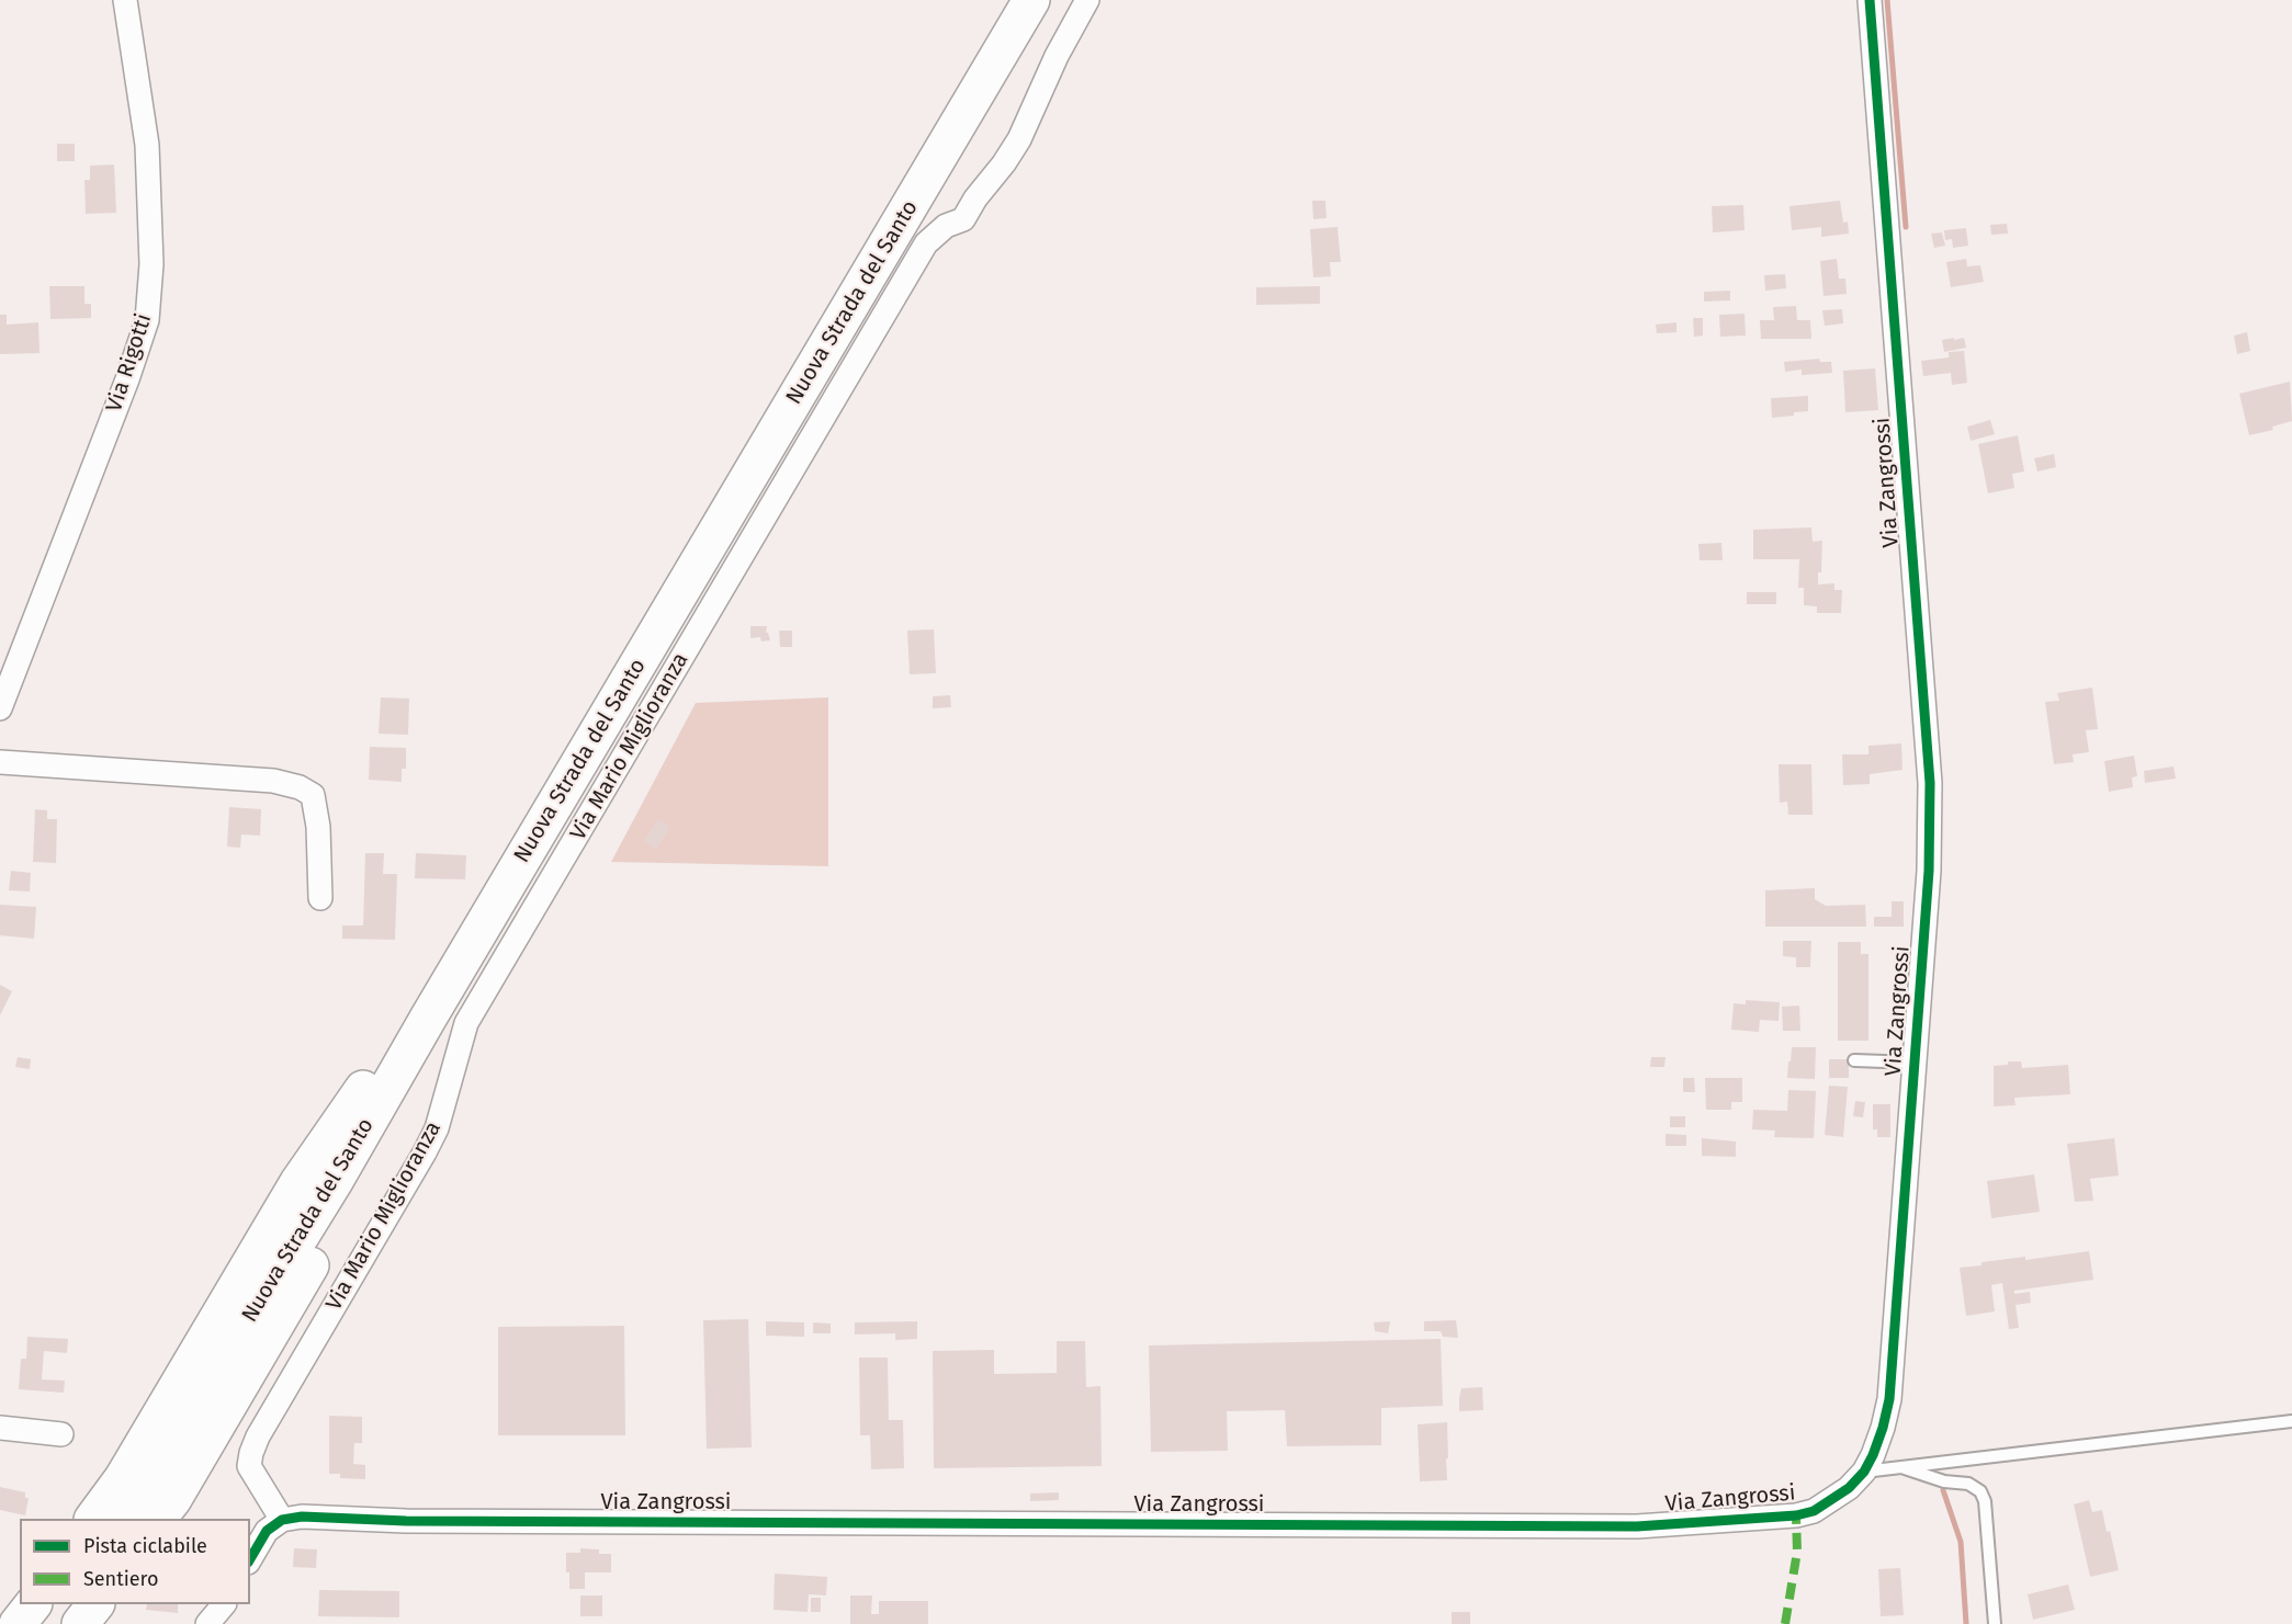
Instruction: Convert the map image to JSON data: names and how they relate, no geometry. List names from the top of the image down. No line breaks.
{"streets":{"highway":["Nuova Strada del Santo"],"street":["Via Rigotti","Via Zangrossi","Via Mario Miglioranza"]},"crossings":[["Via Zangrossi","Via Mario Miglioranza"]],"legend":["Pista ciclabile","Sentiero"]}
